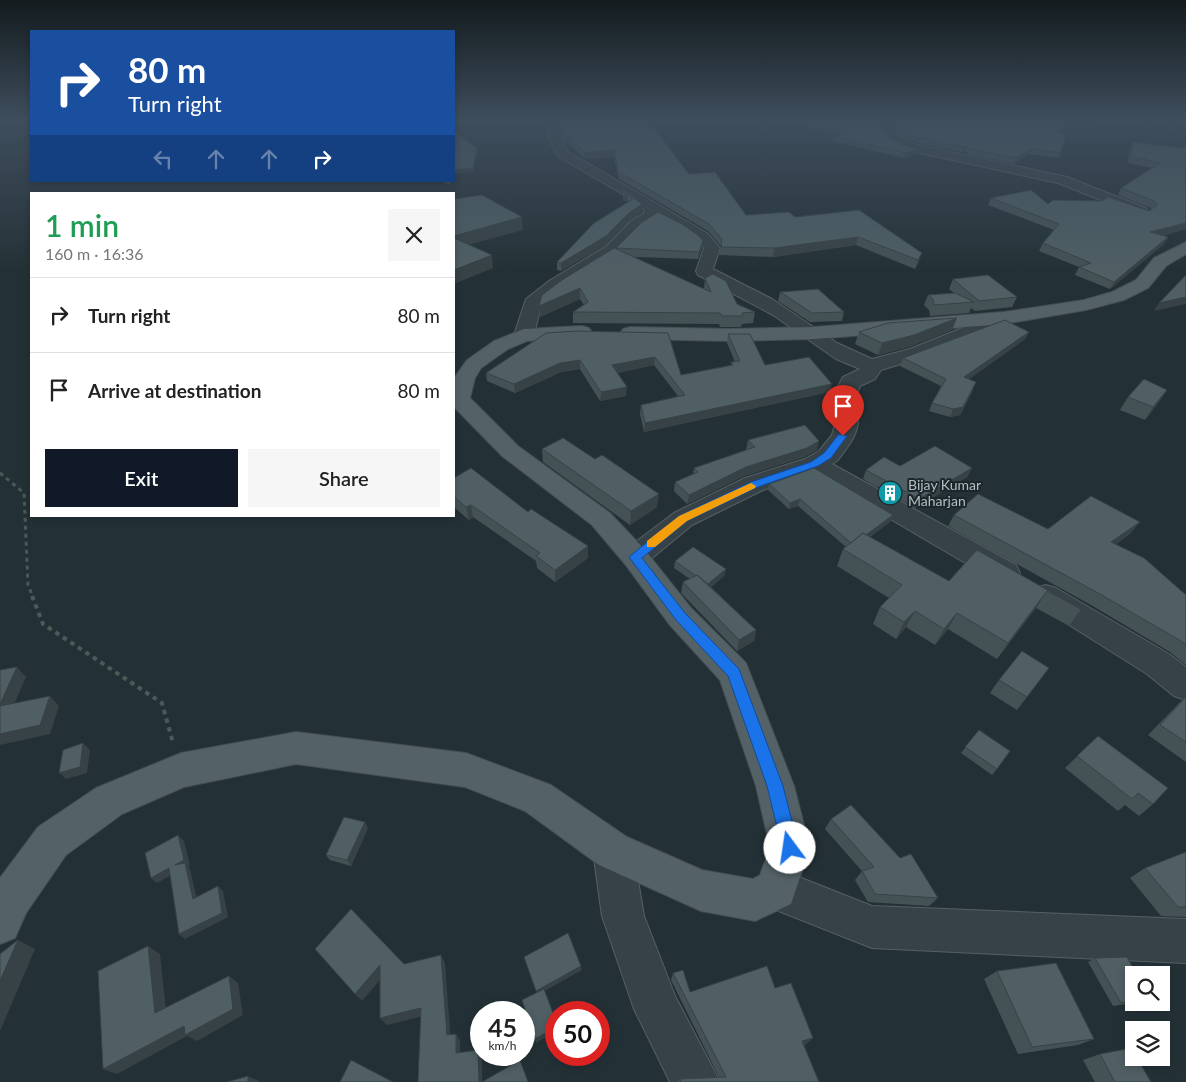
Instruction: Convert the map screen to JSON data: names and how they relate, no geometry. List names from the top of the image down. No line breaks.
{"places":{"building":["Bijay Kumar Maharjan"]},"page":{"turn":["80 m","Turn right"],"heading":["1 min","160 m · 16:36"],"list":[{"name":"Turn right","value":"80 m"},{"name":"Arrive at destination","value":"80 m"}],"buttons":["Exit","Share"],"speed":"45 km/h","limit":"50"}}
